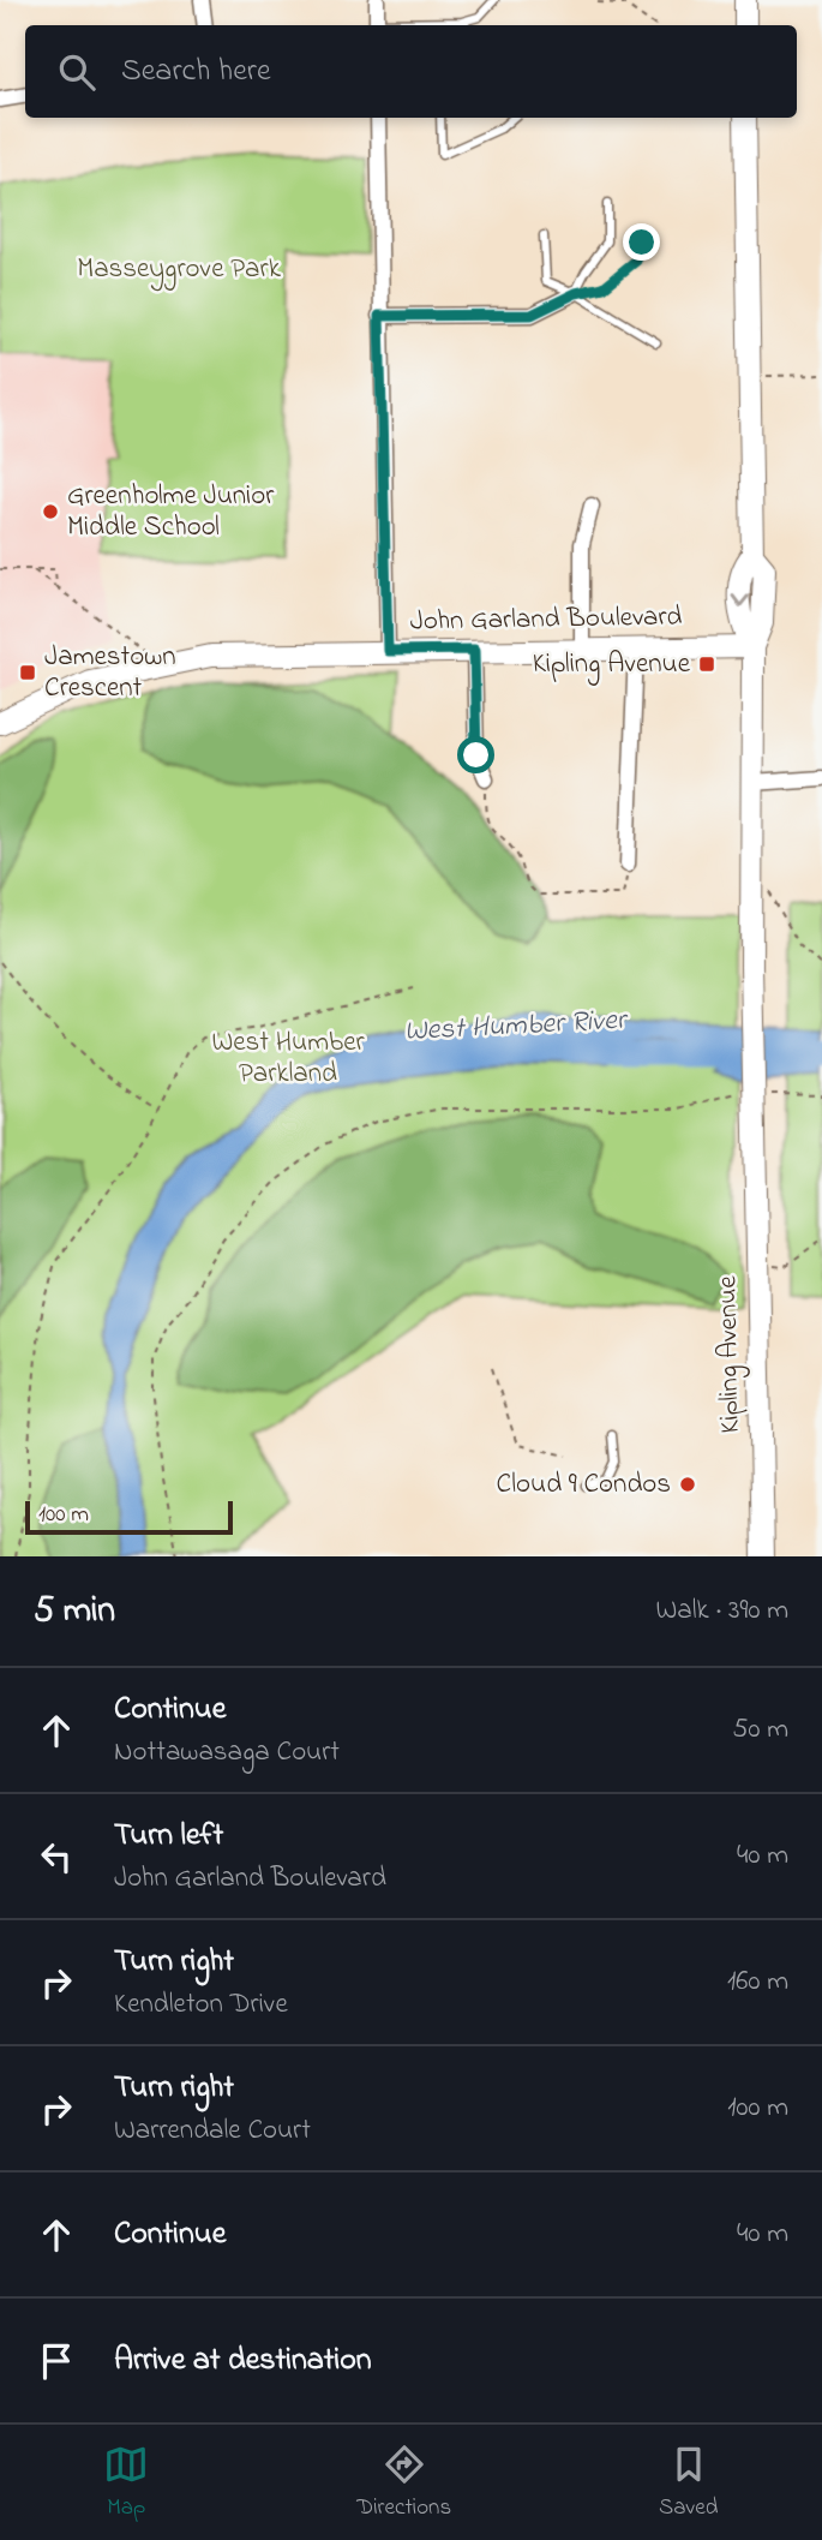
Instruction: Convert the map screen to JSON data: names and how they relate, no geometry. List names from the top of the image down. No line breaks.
{"streets":{"main road":["John Garland Boulevard","Kipling Avenue"]},"crossings":[["John Garland Boulevard","Kipling Avenue"]],"water":["West Humber River"],"parks":["Masseygrove Park","West Humber Parkland"],"places":{"other":["Greenholme Junior Middle School","Cloud 9 Condos"],"transit":["Kipling Avenue","Jamestown Crescent"]},"scale_bar":"100 m","page":{"search":"Search here","scale":"100 m","heading":["5 min","Walk · 390 m"],"list":[["Continue","Nottawasaga Court","50 m"],["Turn left","John Garland Boulevard","40 m"],["Turn right","Kendleton Drive","160 m"],["Turn right","Warrendale Court","100 m"],["Continue","40 m"],"Arrive at destination"],"nav":["Map","Directions","Saved"]}}
